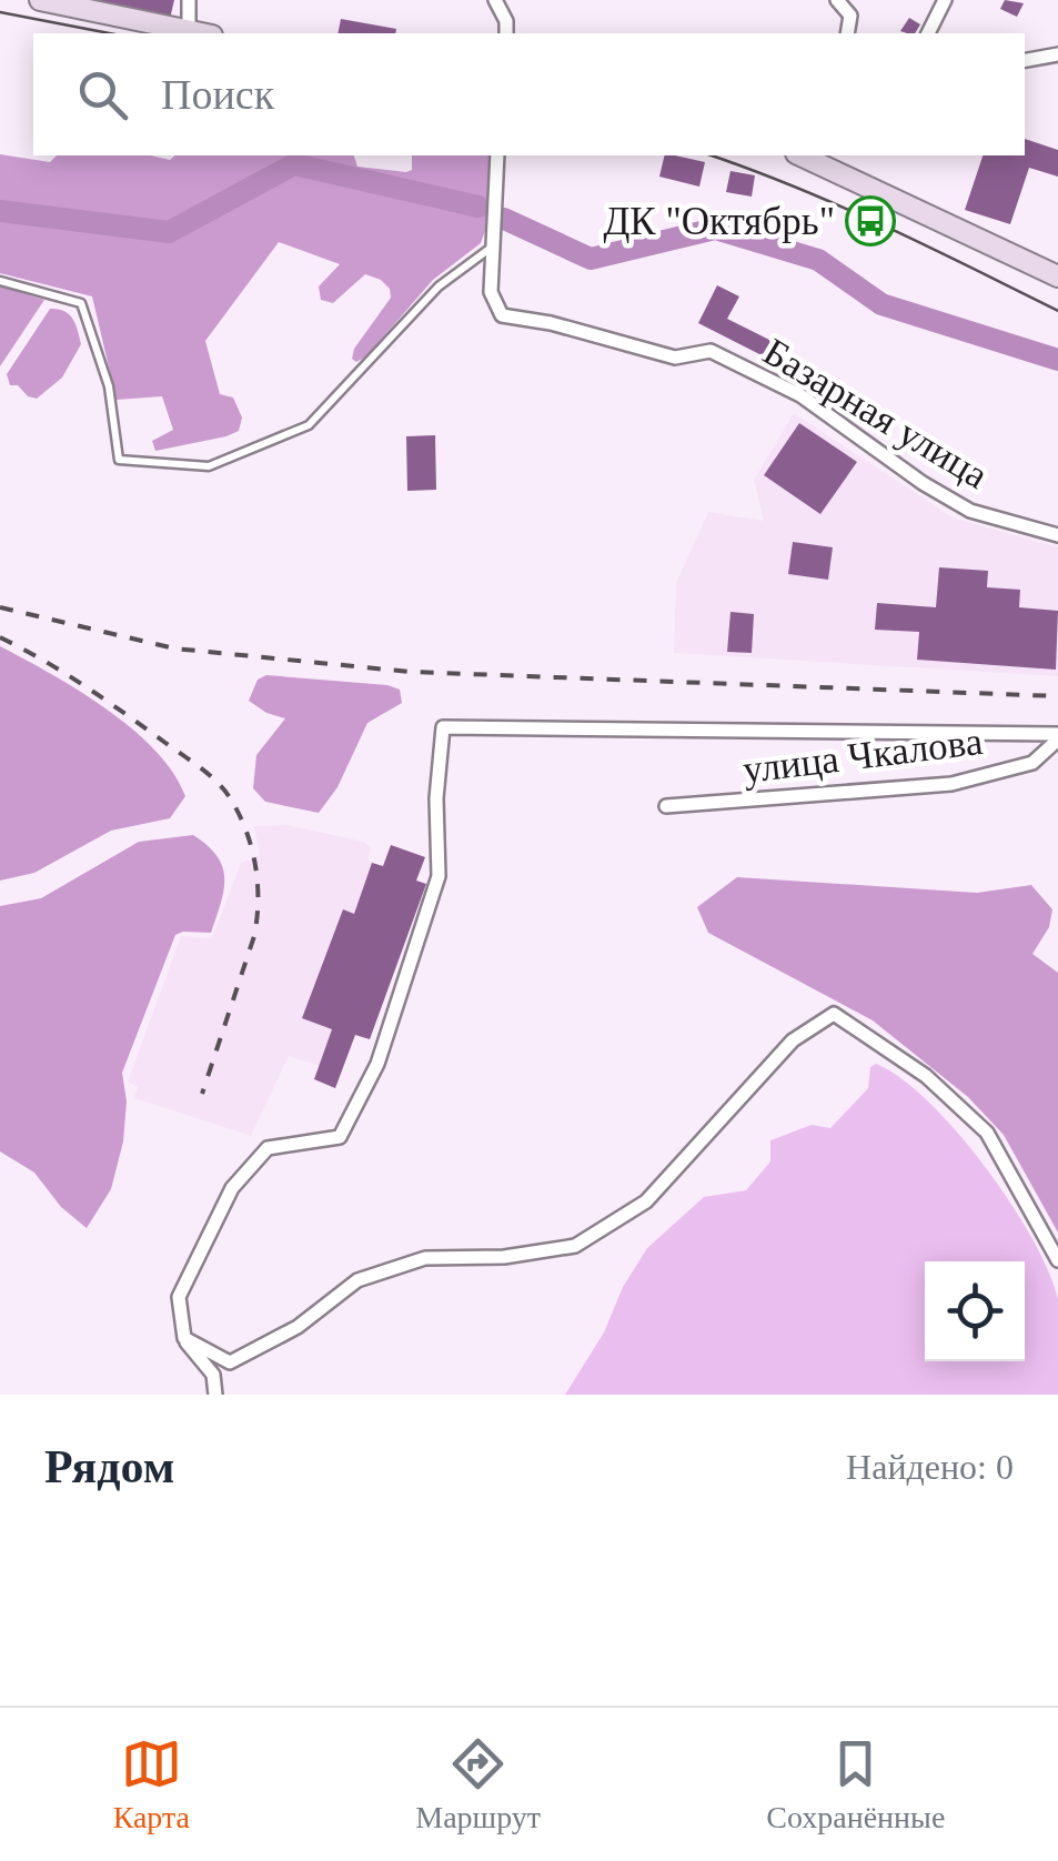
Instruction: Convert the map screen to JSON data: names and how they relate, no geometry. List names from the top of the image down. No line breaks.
{"streets":{"street":["Базарная улица","улица Чкалова"]},"places":{"bus stop":["ДК \"Октябрь\""]},"page":{"search":"Поиск","heading":["Рядом","Найдено: 0"],"nav":["Карта","Маршрут","Сохранённые"]}}
